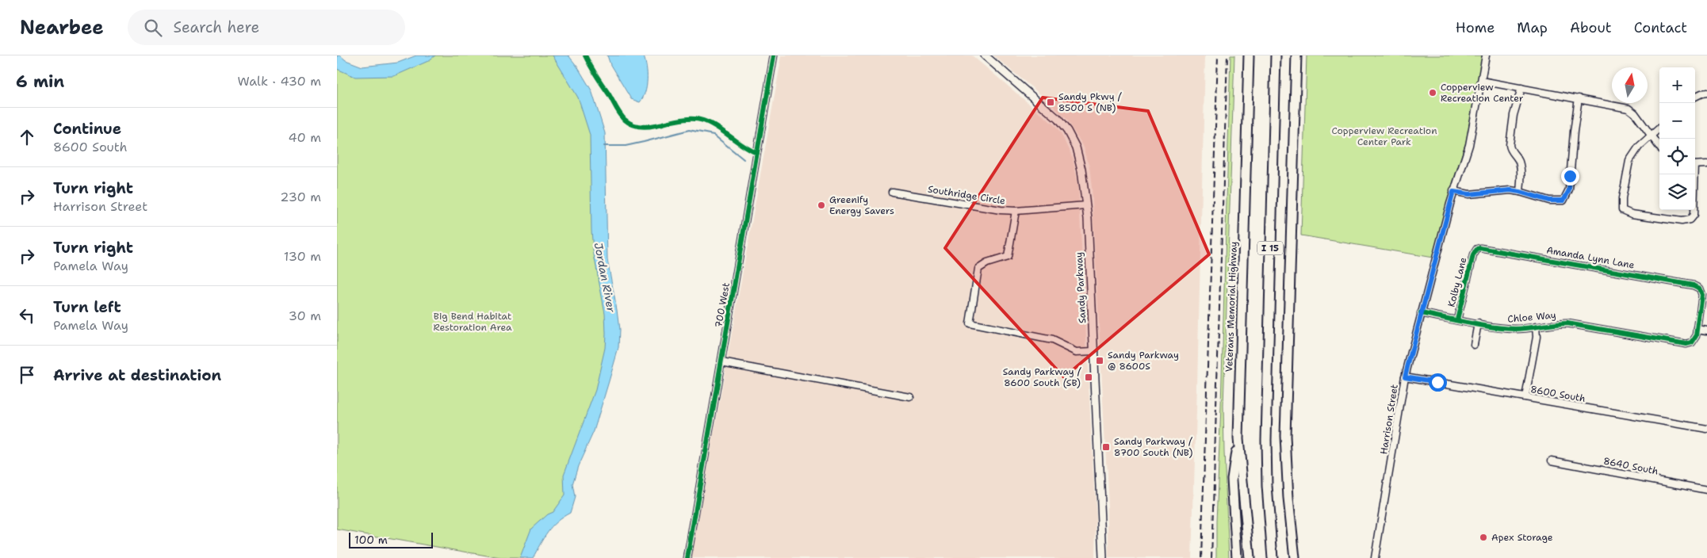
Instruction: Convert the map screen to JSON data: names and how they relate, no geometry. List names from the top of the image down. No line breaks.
{"streets":{"highway":["I 15","Veterans Memorial Highway"],"main road":["Sandy Parkway"],"street":["Southridge Circle","Amanda Lynn Lane","Kolby Lane","700 West","Chloe Way","8600 South","Harrison Street","8640 South"]},"crossings":[["Southridge Circle","Sandy Parkway"],["Amanda Lynn Lane","Kolby Lane"],["Amanda Lynn Lane","Chloe Way"],["Kolby Lane","Chloe Way"],["Chloe Way","Harrison Street"],["8600 South","Harrison Street"]],"water":["Jordan River"],"parks":["Copperview Recreation Center Park","Big Bend Habitat Restoration Area"],"places":{"other":["Copperview Recreation Center","Greenify Energy Savers","Apex Storage"],"transit":["Sandy Pkwy / 8500 S (NB)","Sandy Parkway @ 8600S","Sandy Parkway / 8600 South (SB)","Sandy Parkway / 8700 South (NB)"]},"scale_bar":"100 m","north":"top","page":{"header":"Nearbee","search":"Search here","nav":["Home","Map","About","Contact"],"heading":["6 min","Walk · 430 m"],"map_buttons":["+","−"],"list":[["Continue","8600 South","40 m"],["Turn right","Harrison Street","230 m"],["Turn right","Pamela Way","130 m"],["Turn left","Pamela Way","30 m"],"Arrive at destination"],"scale":"100 m"}}
